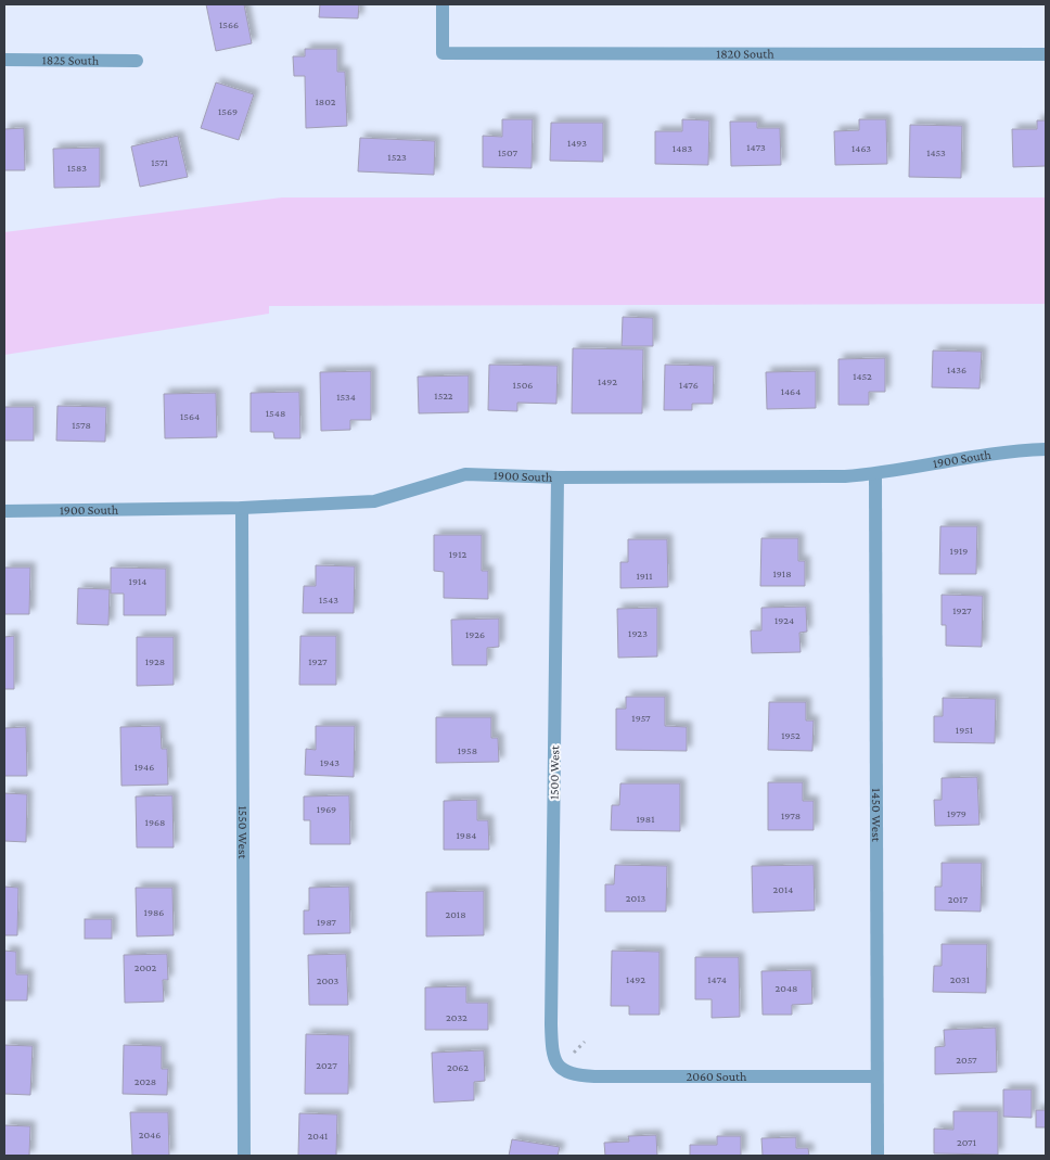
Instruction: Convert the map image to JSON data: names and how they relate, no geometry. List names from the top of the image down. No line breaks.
{"streets":{"street":["1820 South","1825 South","1900 South","1500 West","1450 West","1550 West","2060 South"]},"crossings":[["1900 South","1500 West"],["1900 South","1450 West"],["1900 South","1550 West"],["1500 West","2060 South"],["1450 West","2060 South"]],"house_numbers":["1566","1802","1569","1493","1473","1483","1463","1507","1453","1523","1571","1583","1436","1452","1492","1506","1476","1464","1522","1534","1548","1564","1578","1919","1912","1918","1911","1914","1543","1927","1924","1923","1926","1928","1927","1957","1951","1952","1958","1943","1946","1969","1979","1978","1981","1968","1984","2014","2013","2017","1986","2018","1987","2002","1492","1474","2031","2003","2048","2032","2057","2027","2062","2028","2046","2041","2071"]}
